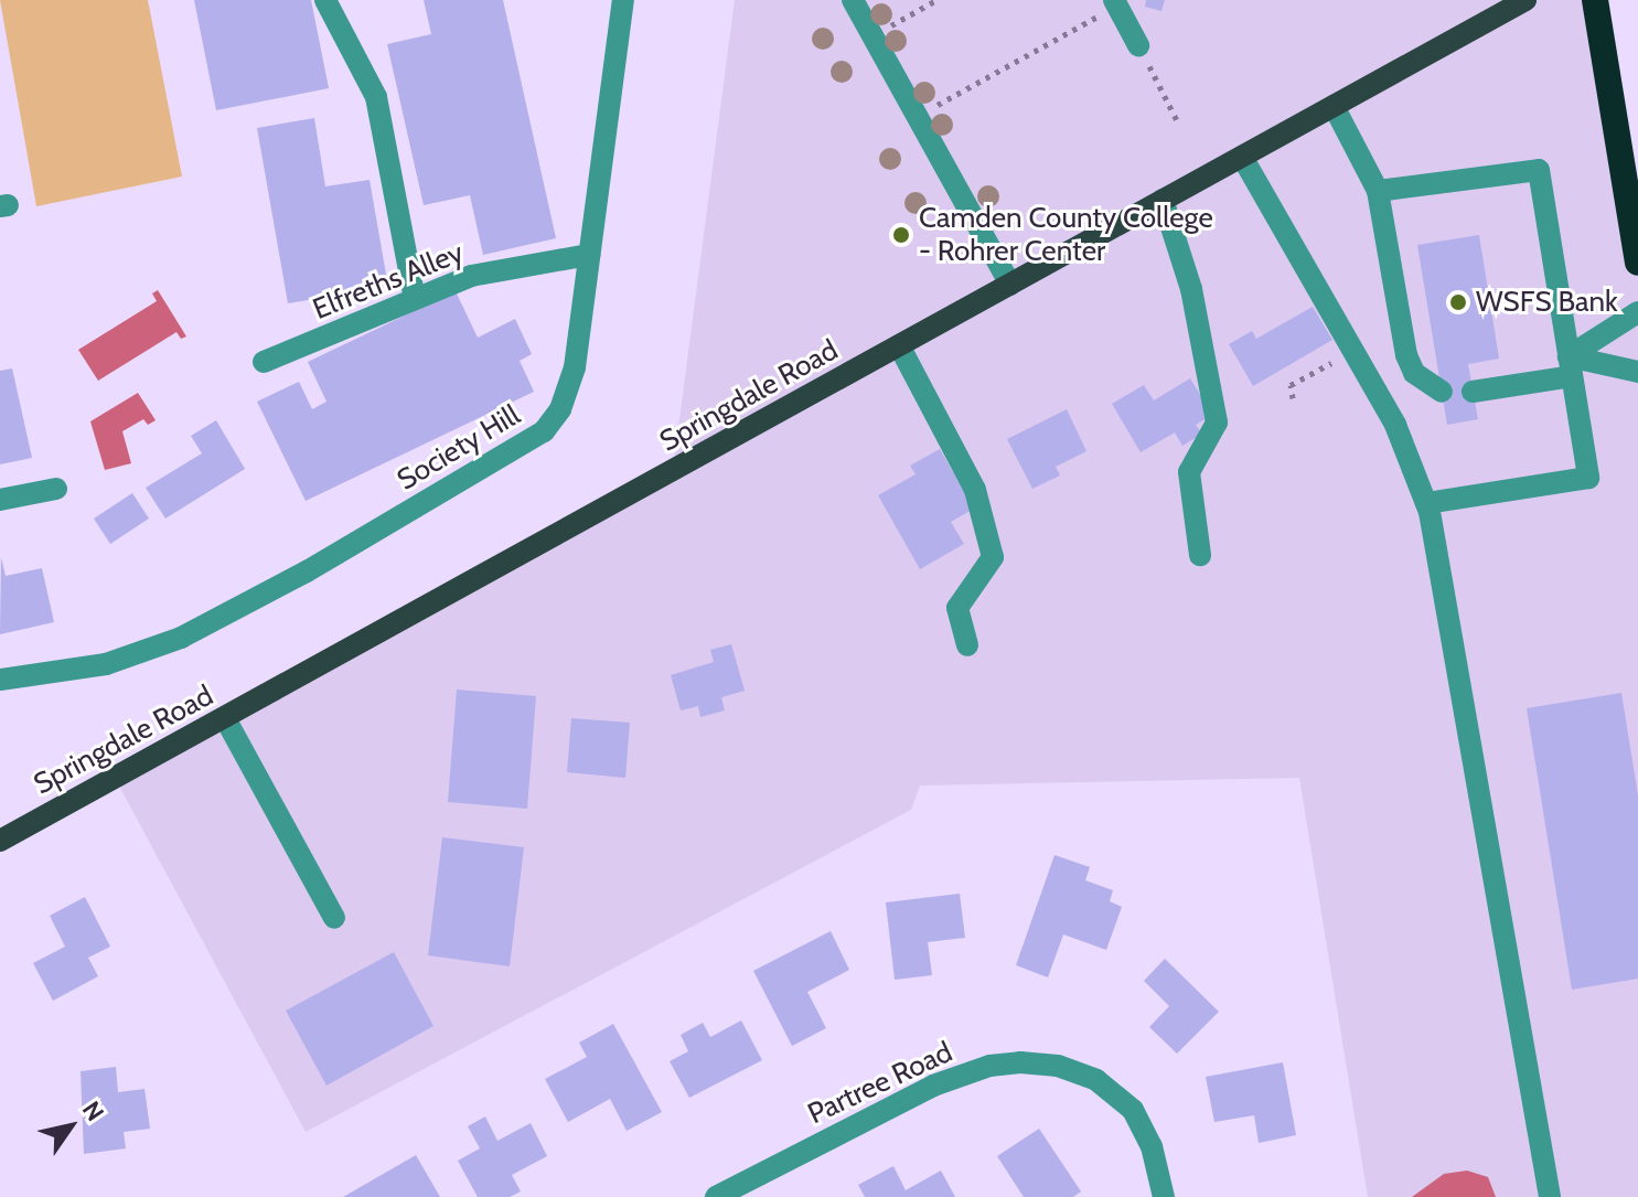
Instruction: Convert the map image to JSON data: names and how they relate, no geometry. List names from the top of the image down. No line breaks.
{"streets":{"main road":["Springdale Road"],"street":["Elfreths Alley","Society Hill","Partree Road"]},"crossings":[["Elfreths Alley","Society Hill"]],"places":["Camden County College - Rohrer Center","WSFS Bank"],"north":"top right"}
